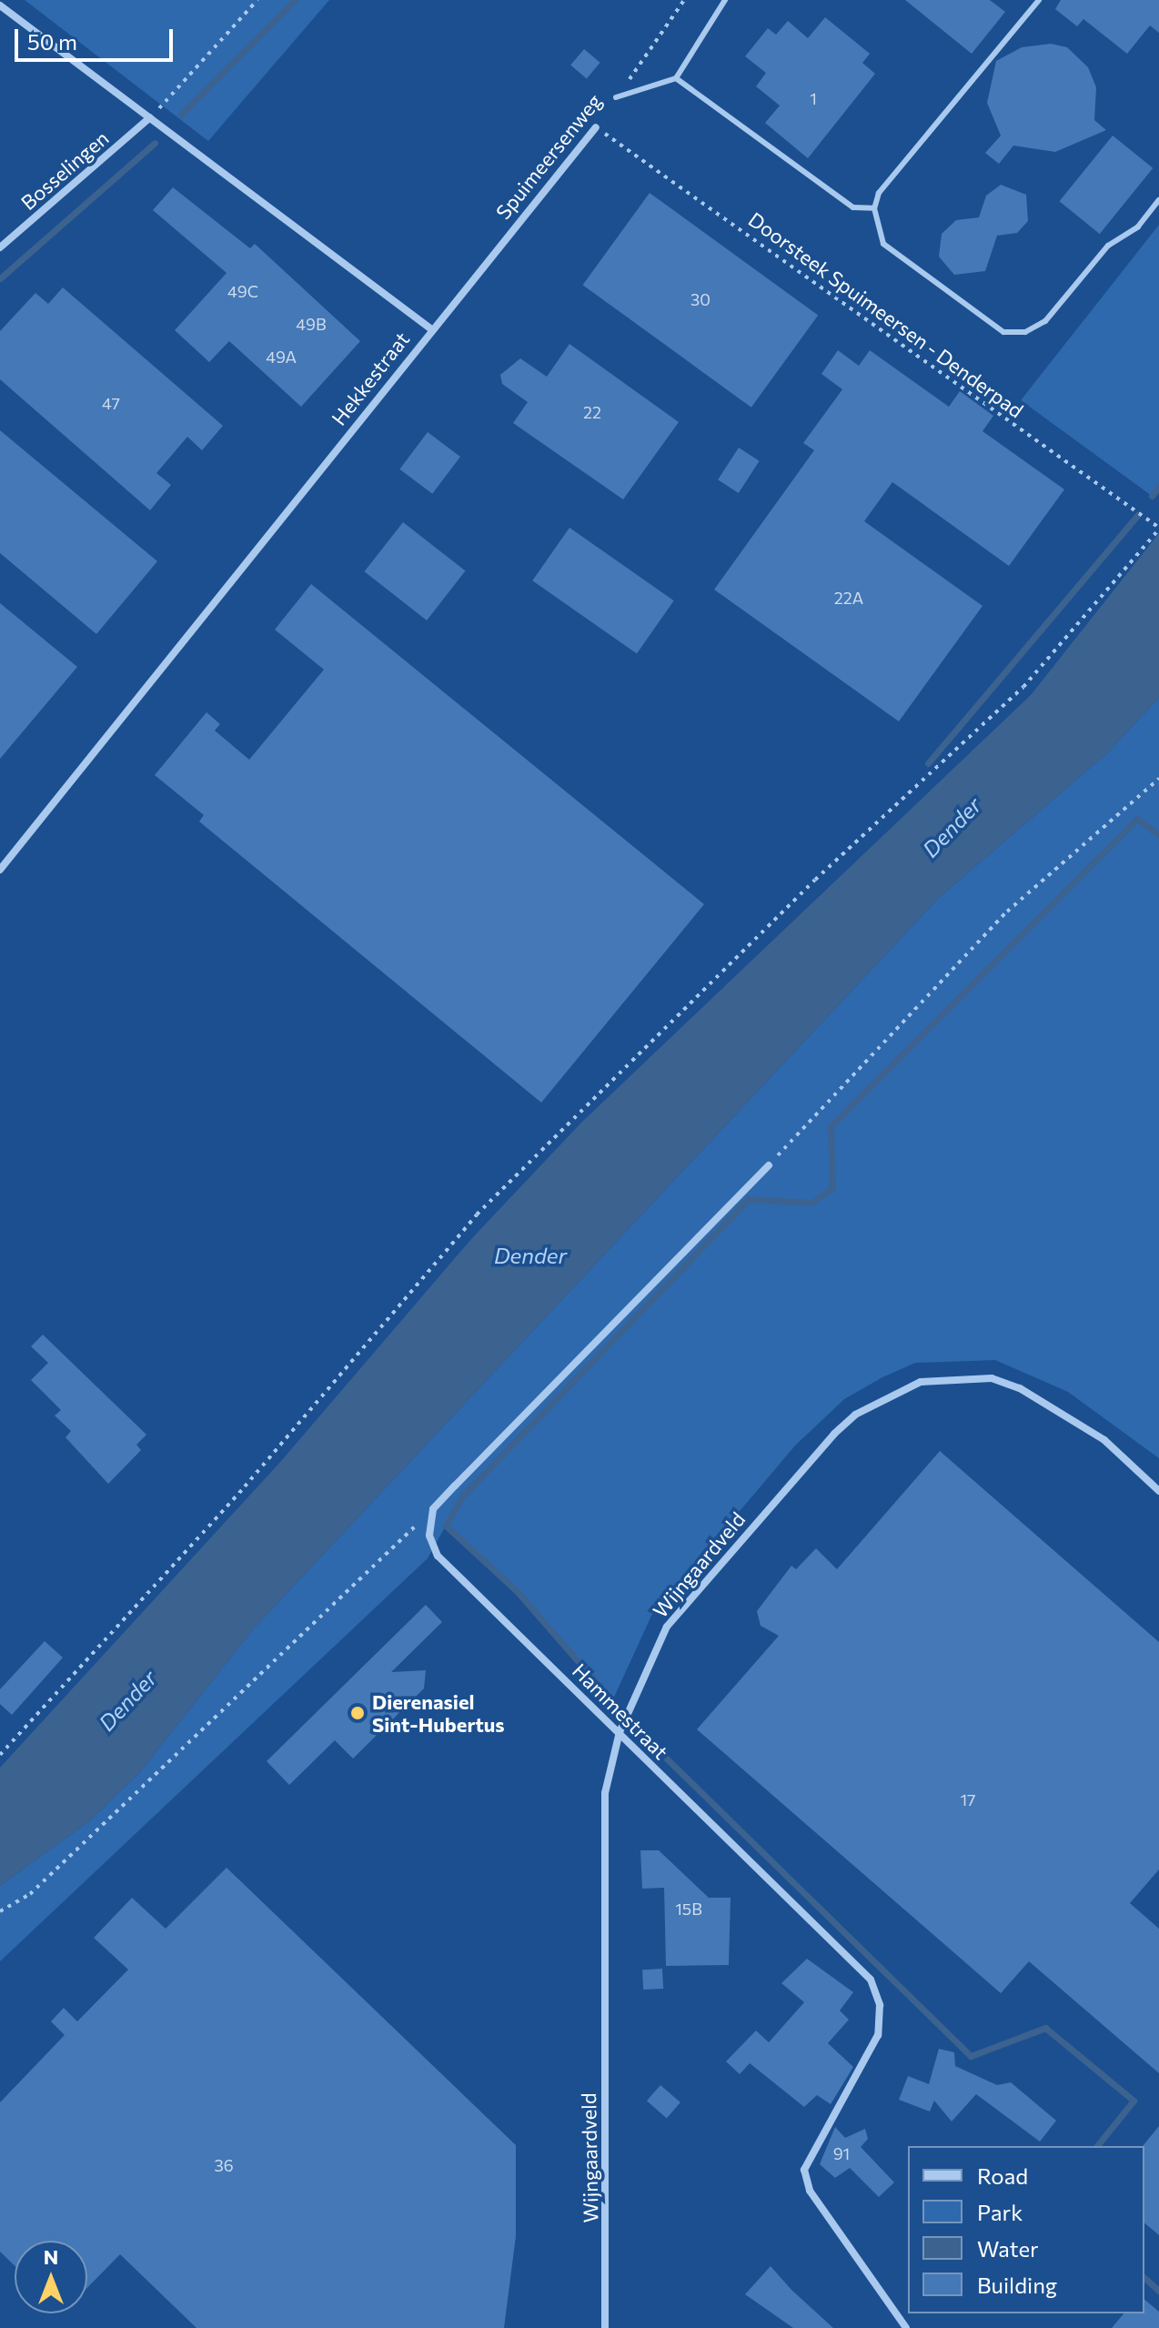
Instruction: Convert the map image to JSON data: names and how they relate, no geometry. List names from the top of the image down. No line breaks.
{"streets":{"street":["Spuimeersenweg","Bosselingen","Hekkestraat","Wijngaardveld","Hammestraat"],"path":["Doorsteek Spuimeersen - Denderpad"]},"crossings":[["Spuimeersenweg","Doorsteek Spuimeersen - Denderpad"],["Spuimeersenweg","Hekkestraat"],["Bosselingen","Hekkestraat"],["Wijngaardveld","Hammestraat"]],"water":["Dender"],"places":["Dierenasiel Sint-Hubertus"],"house_numbers":["1","49C","30","49B","49A","47","22","22A","17","15B","91","36"],"legend":["Road","Park","Water","Building"],"scale_bar":"50 m","north":"top"}
